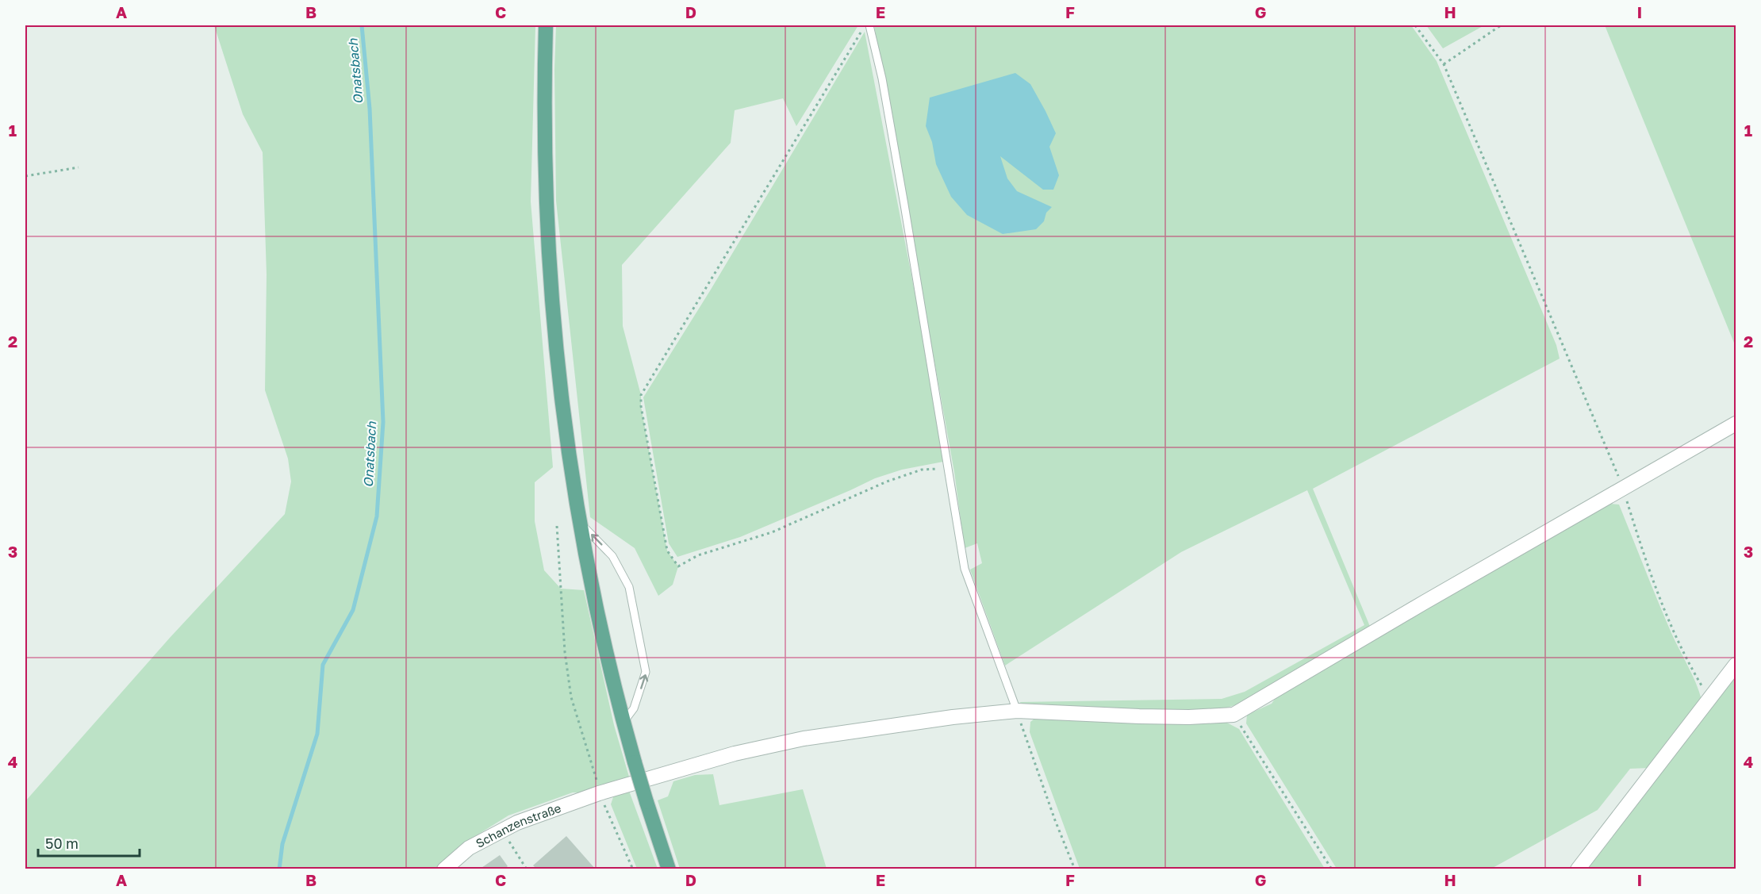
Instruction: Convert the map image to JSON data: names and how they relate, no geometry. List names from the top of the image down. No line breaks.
{"streets":{"street":["Schanzenstraße"]},"water":["Onatsbach"],"scale_bar":"50 m","grid":{"columns":["A","B","C","D","E","F","G","H","I"],"rows":["1","2","3","4"]}}
